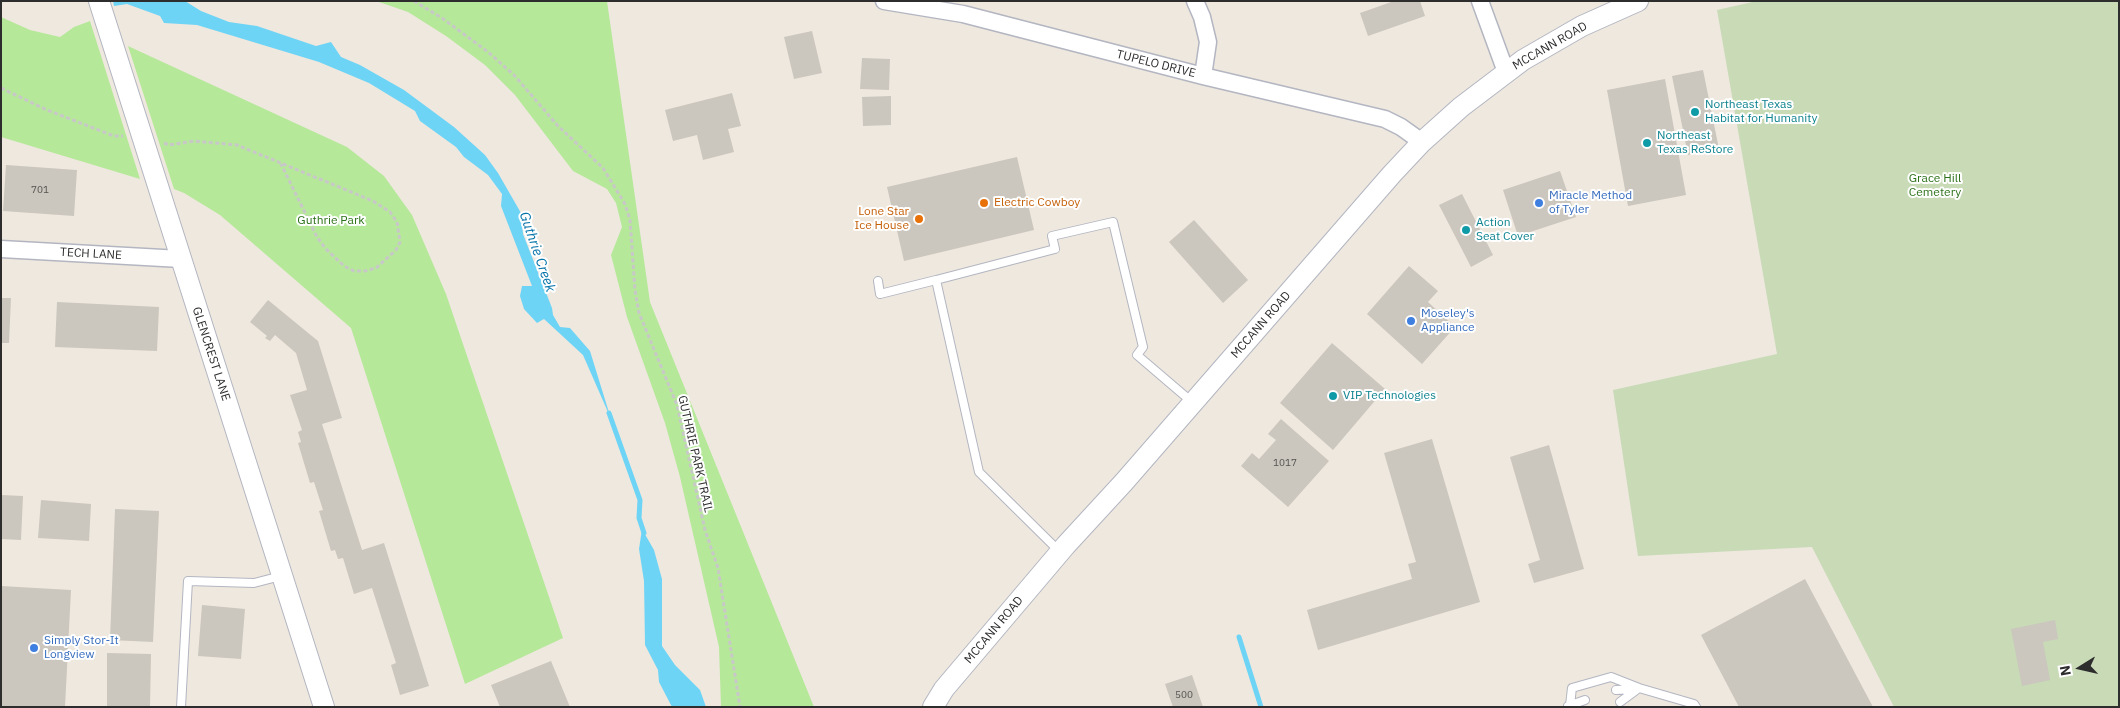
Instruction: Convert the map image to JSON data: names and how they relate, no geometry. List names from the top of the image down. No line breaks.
{"streets":{"street":["MCCANN ROAD","TUPELO DRIVE","TECH LANE","GLENCREST LANE"],"path":["GUTHRIE PARK TRAIL"]},"crossings":[["MCCANN ROAD","TUPELO DRIVE"],["TECH LANE","GLENCREST LANE"]],"water":["Guthrie Creek"],"parks":["Grace Hill Cemetery","Guthrie Park"],"places":["Northeast Texas Habitat for Humanity","Northeast Texas ReStore","Electric Cowboy","Miracle Method of Tyler","Lone Star Ice House","Action Seat Cover","Moseley's Appliance","VIP Technologies","Simply Stor-It Longview"],"house_numbers":["701","1017","500"],"north":"left"}
